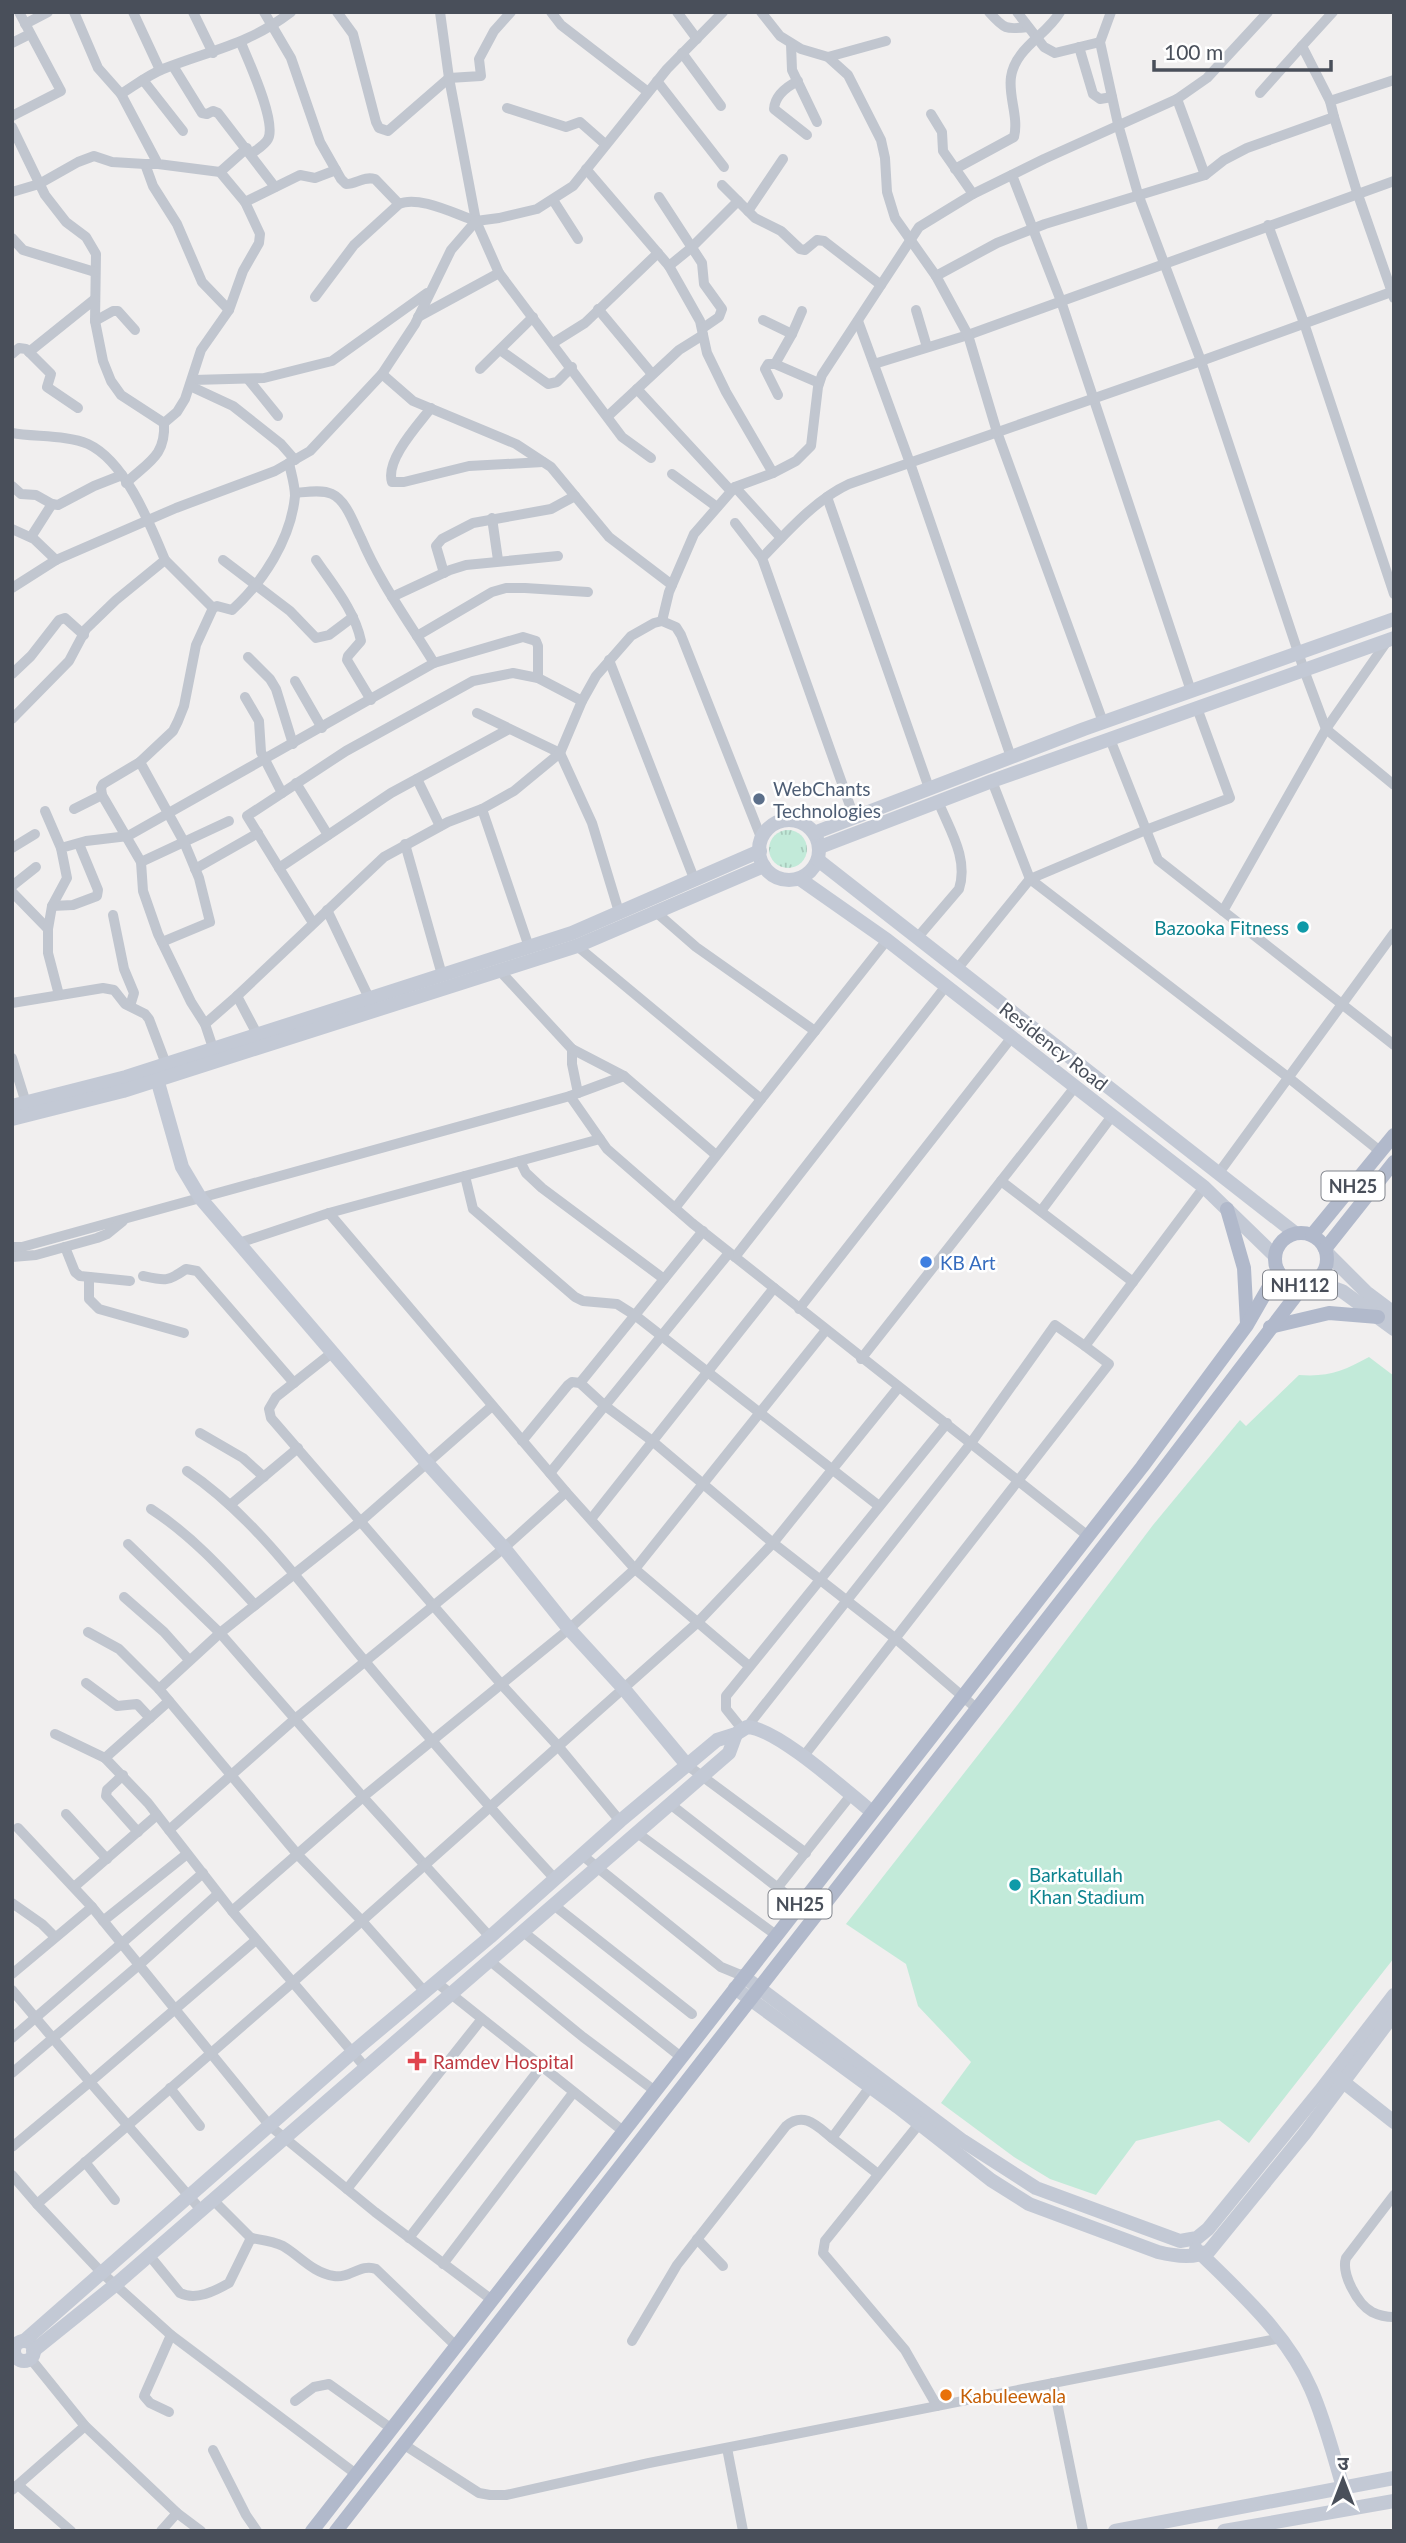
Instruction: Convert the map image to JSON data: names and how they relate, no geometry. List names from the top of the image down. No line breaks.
{"streets":{"main road":["NH25","NH112"],"street":["Residency Road"]},"crossings":[["Residency Road","NH25"],["Residency Road","NH112"],["NH25","NH112"]],"places":{"other":["WebChants Technologies","Bazooka Fitness","KB Art","Barkatullah Khan Stadium","Kabuleewala"],"health":["Ramdev Hospital"]},"scale_bar":"100 m","north":"top"}
